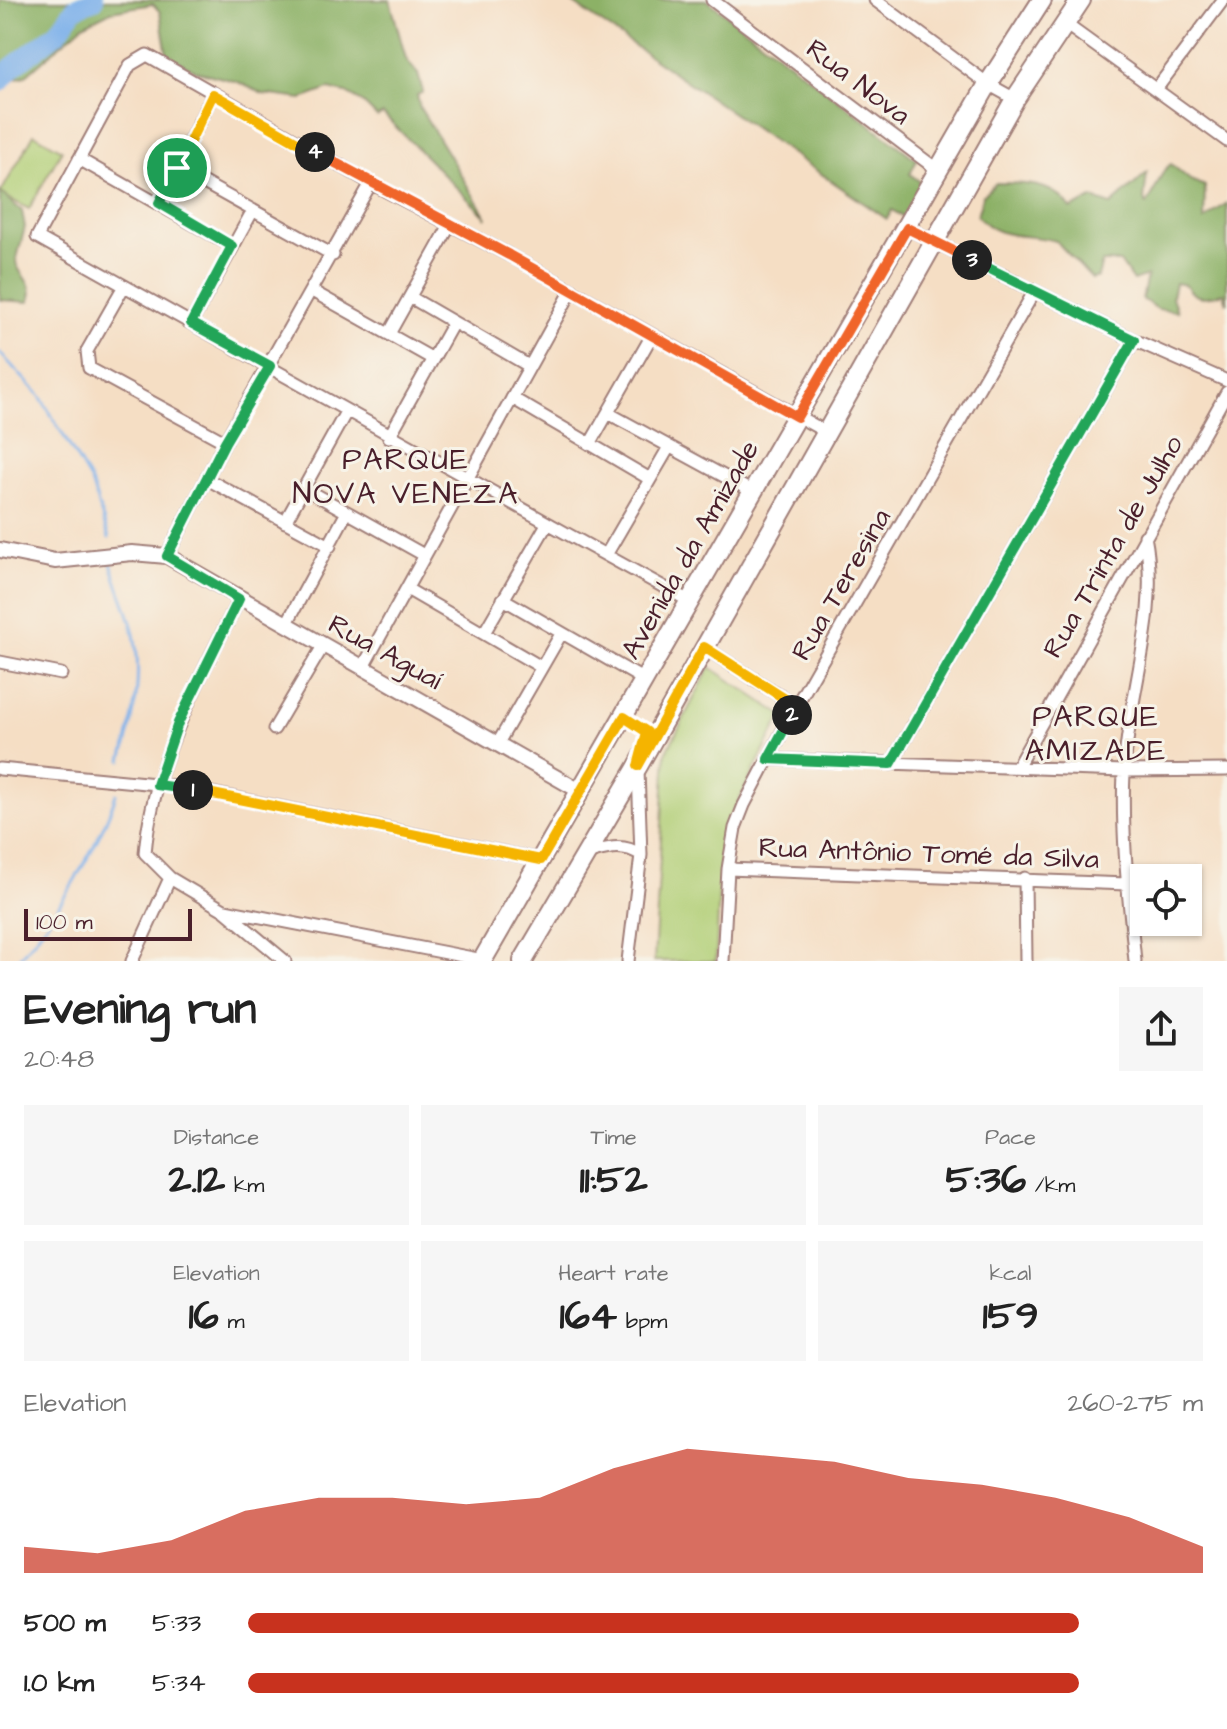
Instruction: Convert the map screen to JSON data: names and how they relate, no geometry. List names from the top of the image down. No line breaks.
{"streets":{"main road":["Avenida da Amizade"],"street":["Rua Nova","Rua Trinta de Julho","Rua Teresina","Rua Aguaí","Rua Antônio Tomé da Silva"]},"crossings":[["Rua Nova","Avenida da Amizade"],["Avenida da Amizade","Rua Aguaí"],["Rua Teresina","Rua Antônio Tomé da Silva"]],"districts":["PARQUE NOVA VENEZA","PARQUE AMIZADE"],"scale_bar":"100 m","page":{"pins":["4","3","2","1"],"scale":"100 m","heading":["Evening run","20:48"],"stats":[["Distance","2.12 km"],["Time","11:52"],["Pace","5:36 /km"],["Elevation","16 m"],["Heart rate","164 bpm"],["kcal","159"]],"chart":["Elevation","260–275 m"],"list":[{"name":"500 m","note":"5:33"},{"name":"1.0 km","note":"5:34"}]}}
